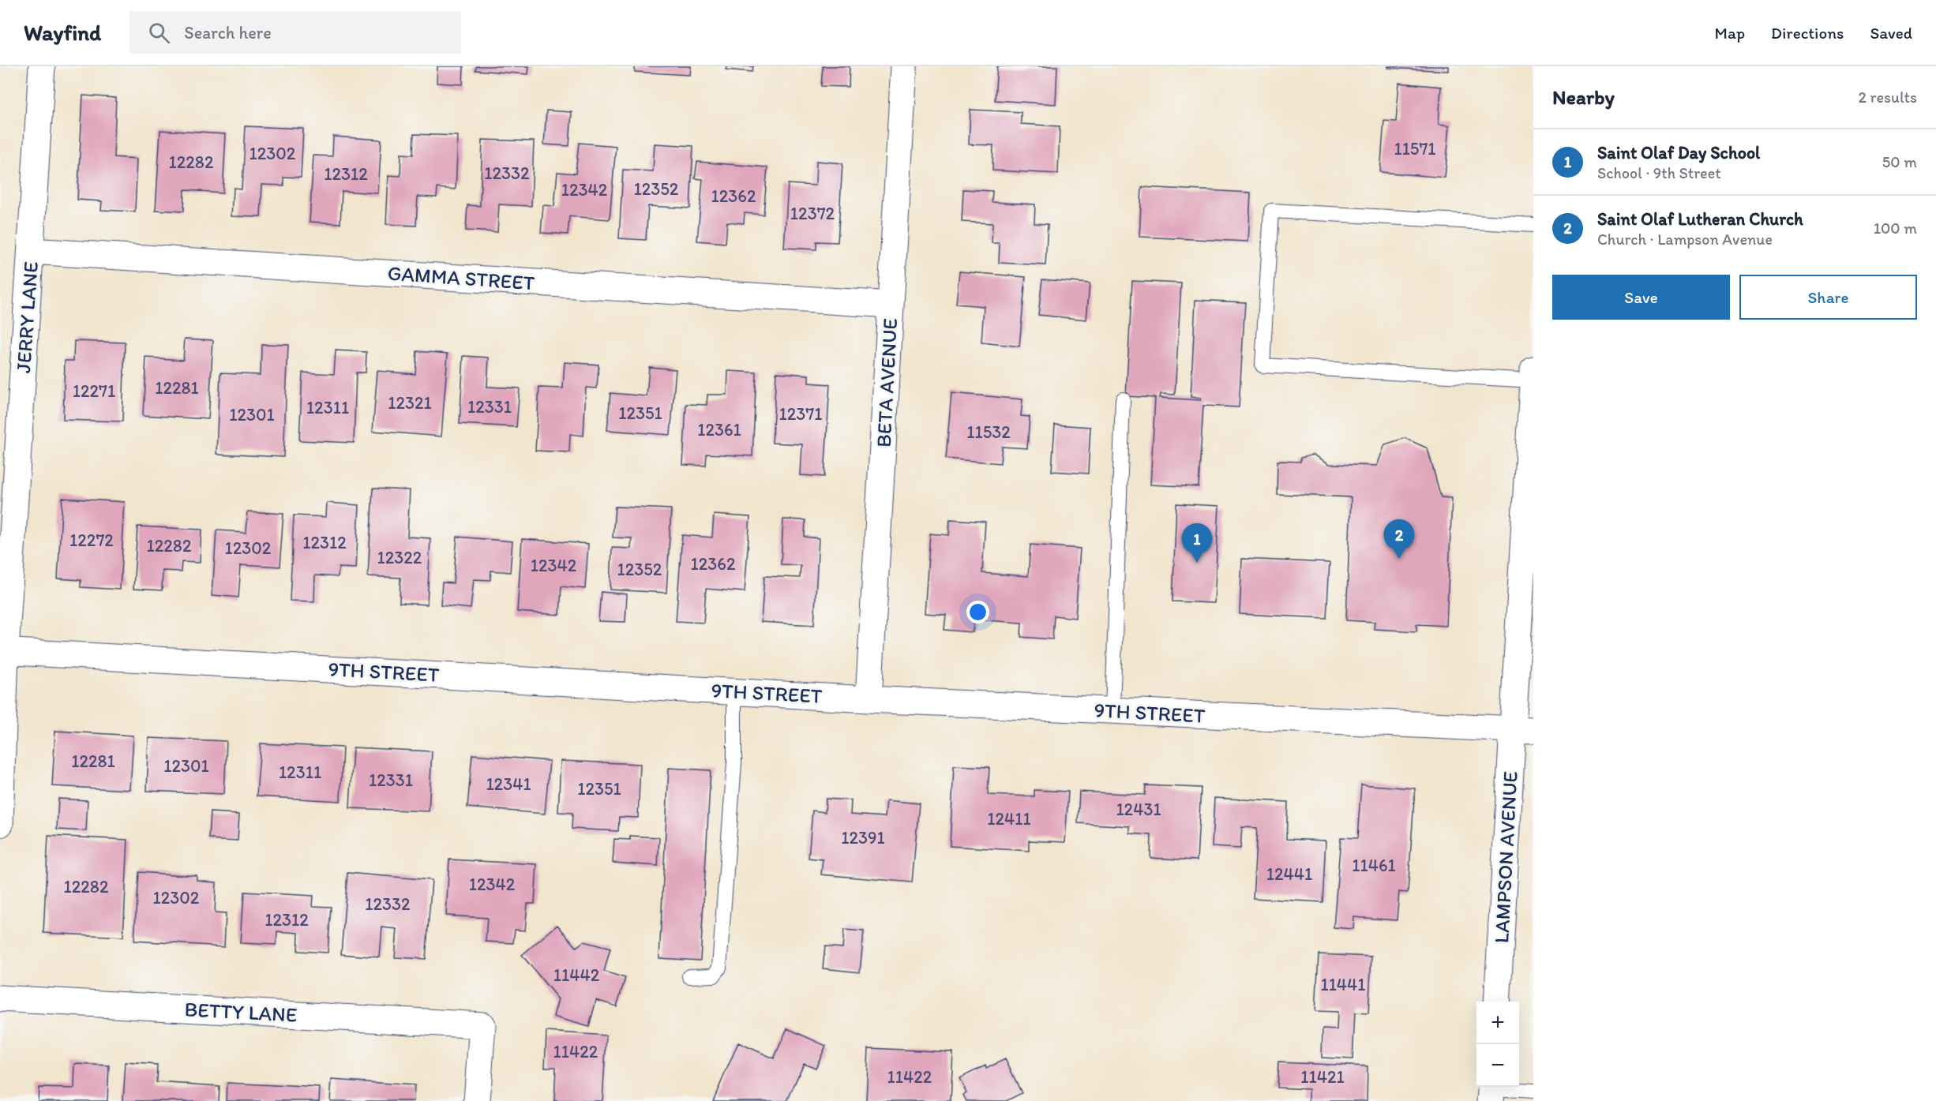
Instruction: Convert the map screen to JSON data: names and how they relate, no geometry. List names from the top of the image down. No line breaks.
{"streets":{"street":["GAMMA STREET","JERRY LANE","BETA AVENUE","9TH STREET","LAMPSON AVENUE","BETTY LANE"]},"crossings":[["GAMMA STREET","JERRY LANE"],["GAMMA STREET","BETA AVENUE"],["JERRY LANE","9TH STREET"],["BETA AVENUE","9TH STREET"],["9TH STREET","LAMPSON AVENUE"]],"house_numbers":["11571","12302","12282","12332","12312","12352","12342","12362","12372","12281","12271","12321","12331","12311","12351","12371","12301","12361","11532","12272","12312","12282","12302","12322","12362","12342","12352","12281","12301","12311","12331","12341","12351","12431","12411","12391","11461","12441","12342","12282","12302","12332","12312","11442","11441","11422","11422","11421"],"page":{"header":"Wayfind","search":"Search here","nav":["Map","Directions","Saved"],"heading":["Nearby","2 results"],"list":[{"mark":"1","name":"Saint Olaf Day School","note":"School · 9th Street","value":"50 m"},{"mark":"2","name":"Saint Olaf Lutheran Church","note":"Church · Lampson Avenue","value":"100 m"}],"buttons":["Save","Share"],"pins":["2","1"],"map_buttons":["+","−"]}}
